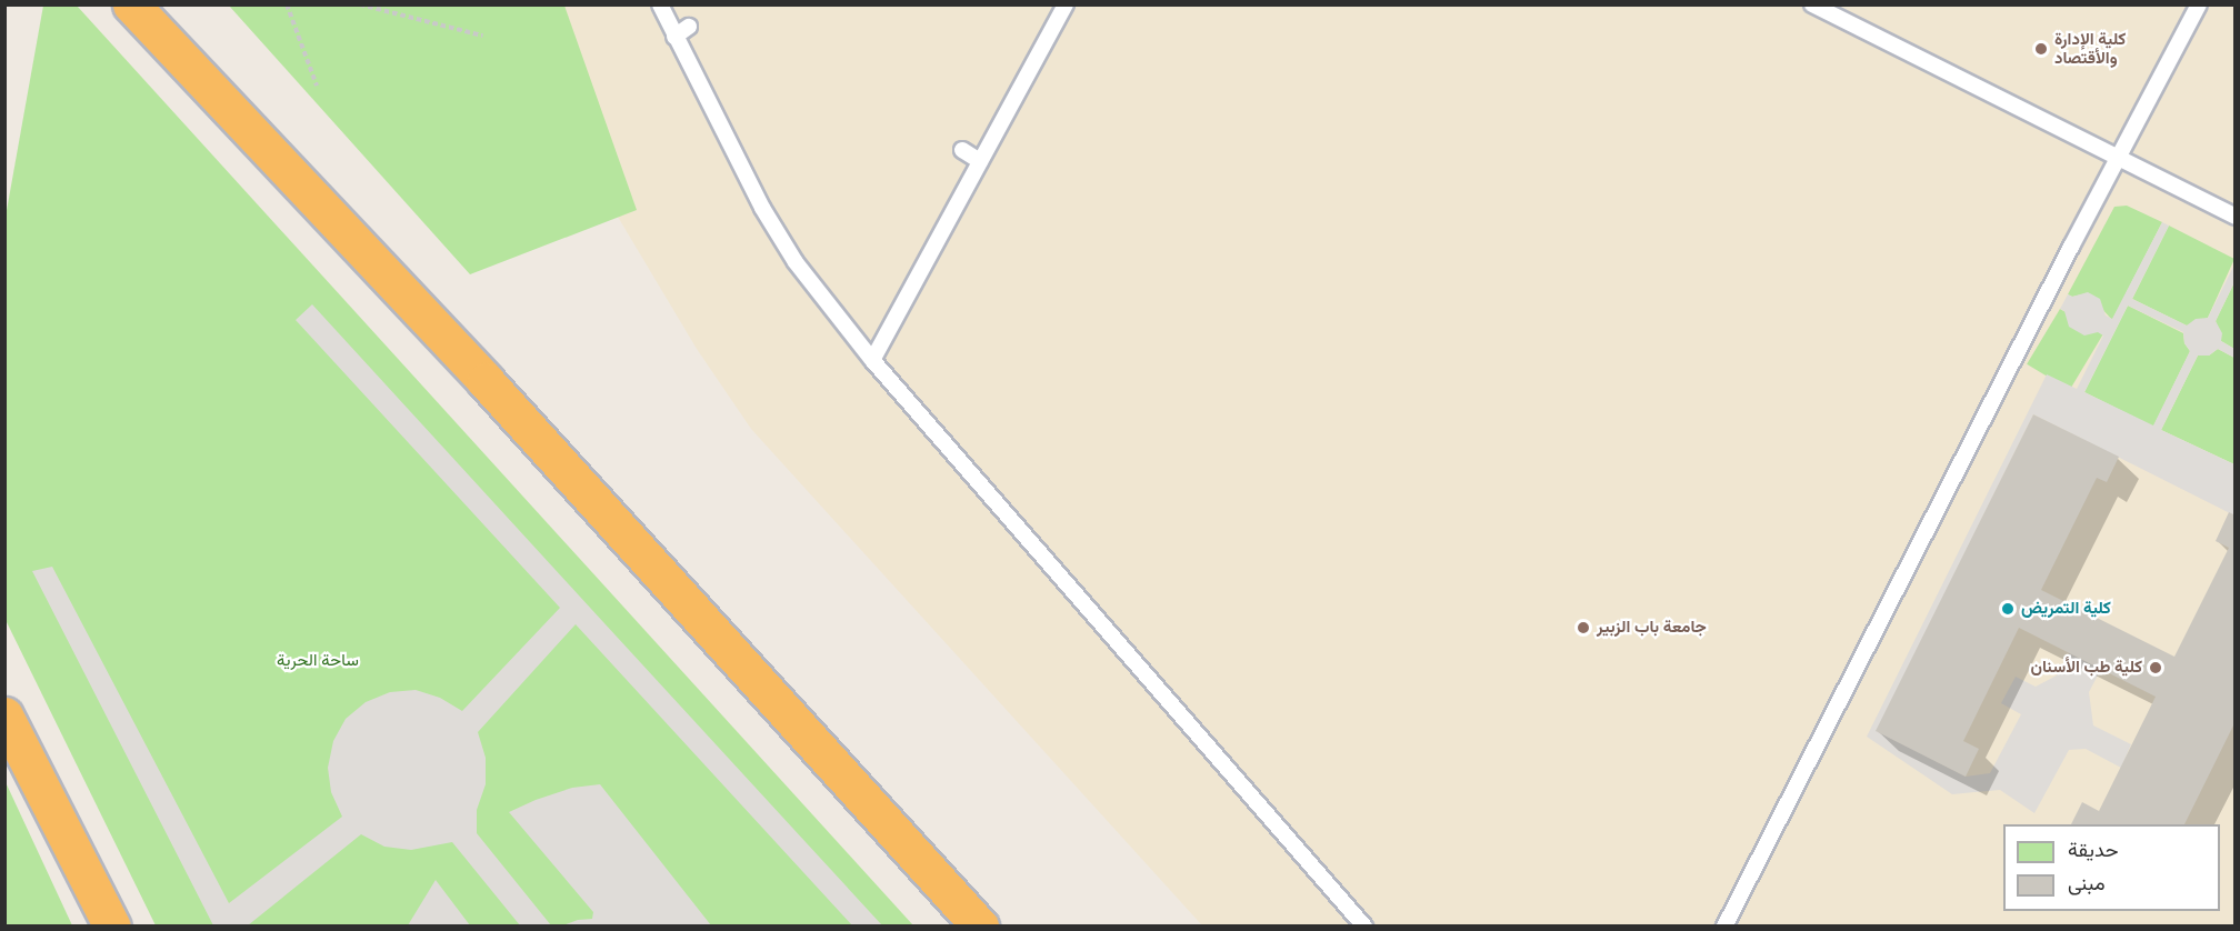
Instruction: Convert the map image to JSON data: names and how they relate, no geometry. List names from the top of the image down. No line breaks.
{"parks":["ساحة الحرية"],"places":["كلية الإدارة والأقتصاد","كلية التمريض","جامعة باب الزبير","كلية طب الأسنان"],"legend":["حديقة","مبنى"]}
